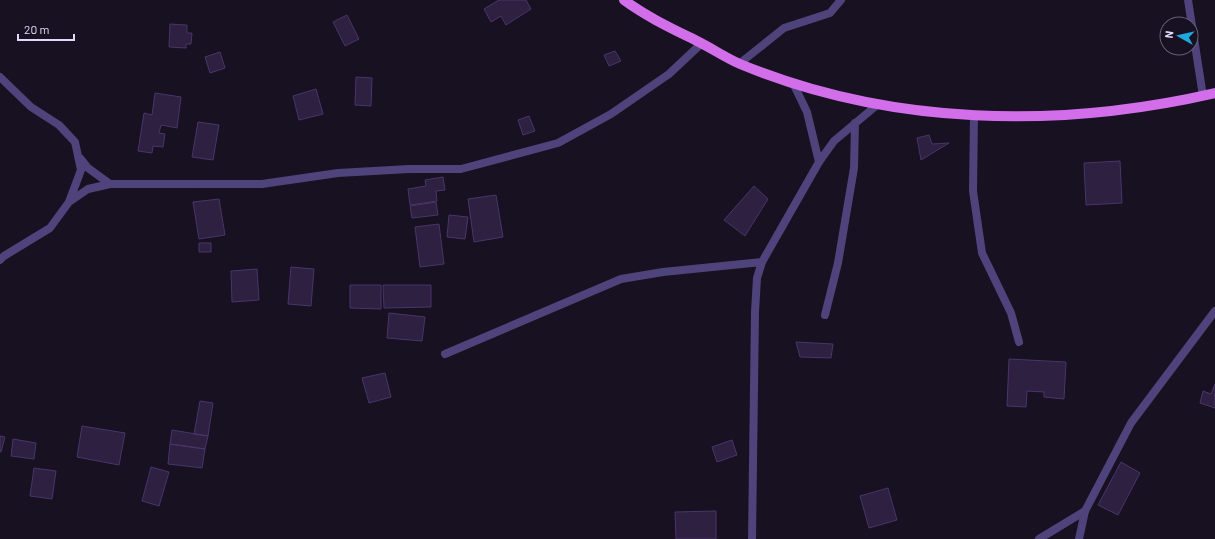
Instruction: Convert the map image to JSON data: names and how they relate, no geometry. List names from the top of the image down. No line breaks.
{"scale_bar":"20 m","north":"left"}
